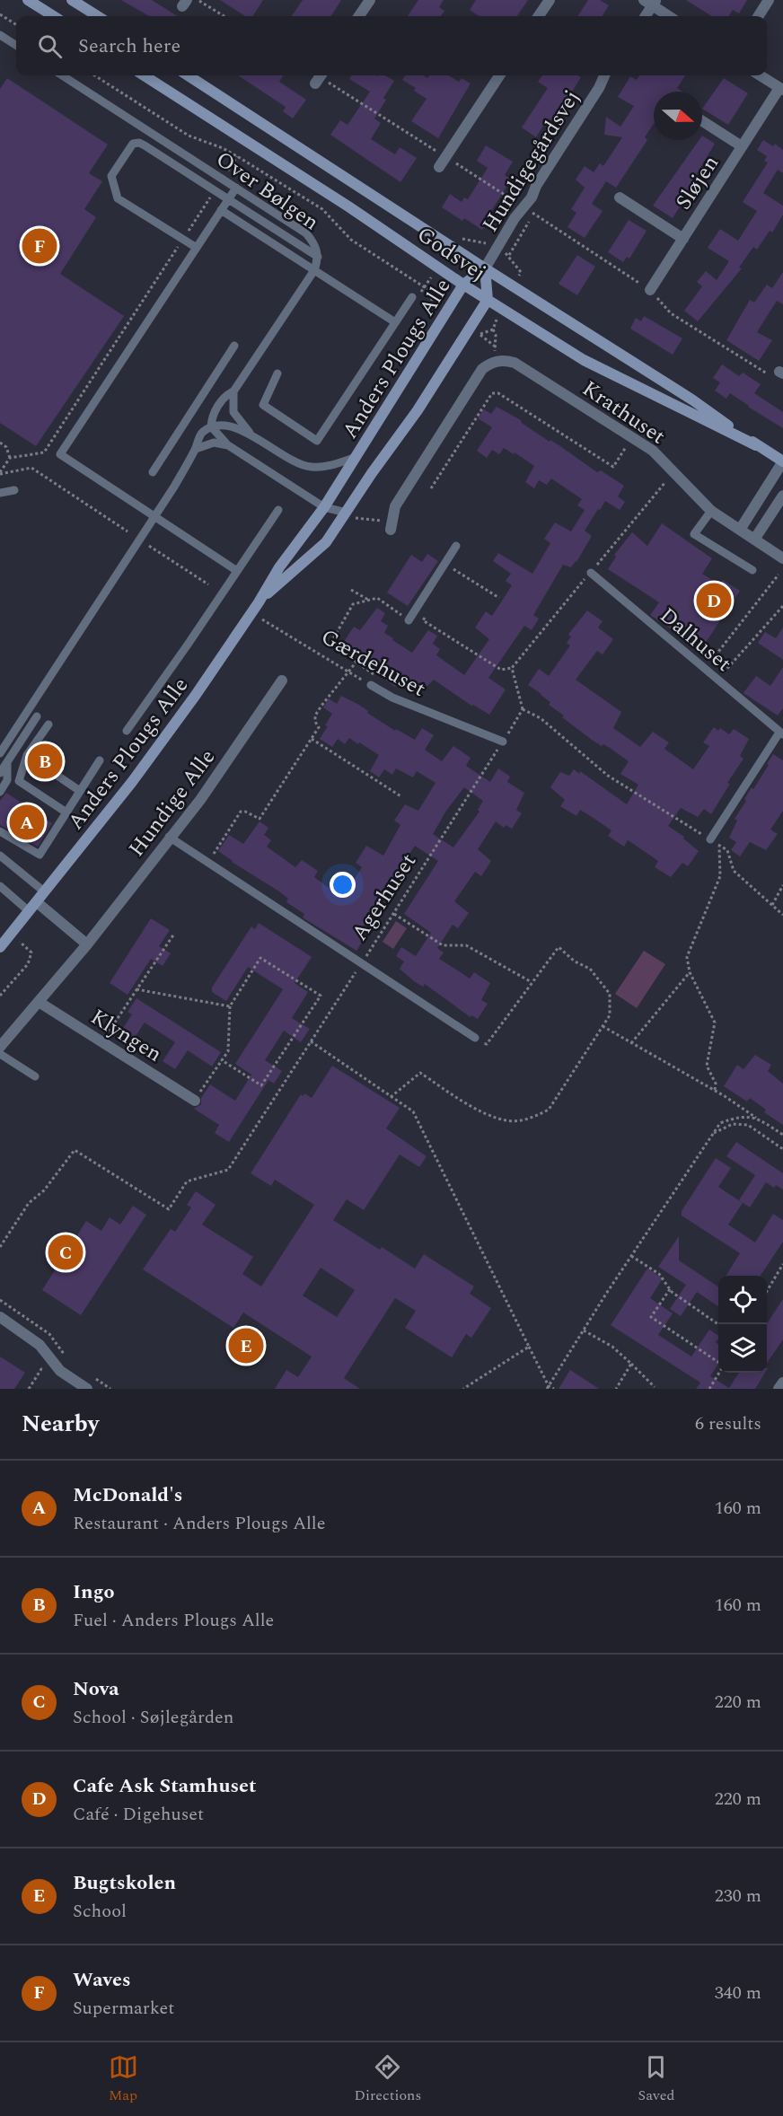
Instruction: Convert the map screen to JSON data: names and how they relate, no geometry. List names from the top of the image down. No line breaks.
{"streets":{"street":["Hundigegårdsvej","Sløjen","Godsvej","Anders Plougs Alle","Krathuset","Hundige Alle","Klyngen"],"lane":["Over Bølgen","Dalhuset","Gærdehuset","Agerhuset"]},"crossings":[["Hundigegårdsvej","Godsvej"],["Hundigegårdsvej","Anders Plougs Alle"],["Godsvej","Anders Plougs Alle"],["Krathuset","Dalhuset"],["Gærdehuset","Agerhuset"],["Hundige Alle","Agerhuset"],["Hundige Alle","Klyngen"]],"north":"right","page":{"search":"Search here","pins":["F","D","B","A","C","E"],"heading":["Nearby","6 results"],"list":[{"mark":"A","name":"McDonald's","note":"Restaurant · Anders Plougs Alle","value":"160 m"},{"mark":"B","name":"Ingo","note":"Fuel · Anders Plougs Alle","value":"160 m"},{"mark":"C","name":"Nova","note":"School · Søjlegården","value":"220 m"},{"mark":"D","name":"Cafe Ask Stamhuset","note":"Café · Digehuset","value":"220 m"},{"mark":"E","name":"Bugtskolen","note":"School","value":"230 m"},{"mark":"F","name":"Waves","note":"Supermarket","value":"340 m"}],"nav":["Map","Directions","Saved"]}}
